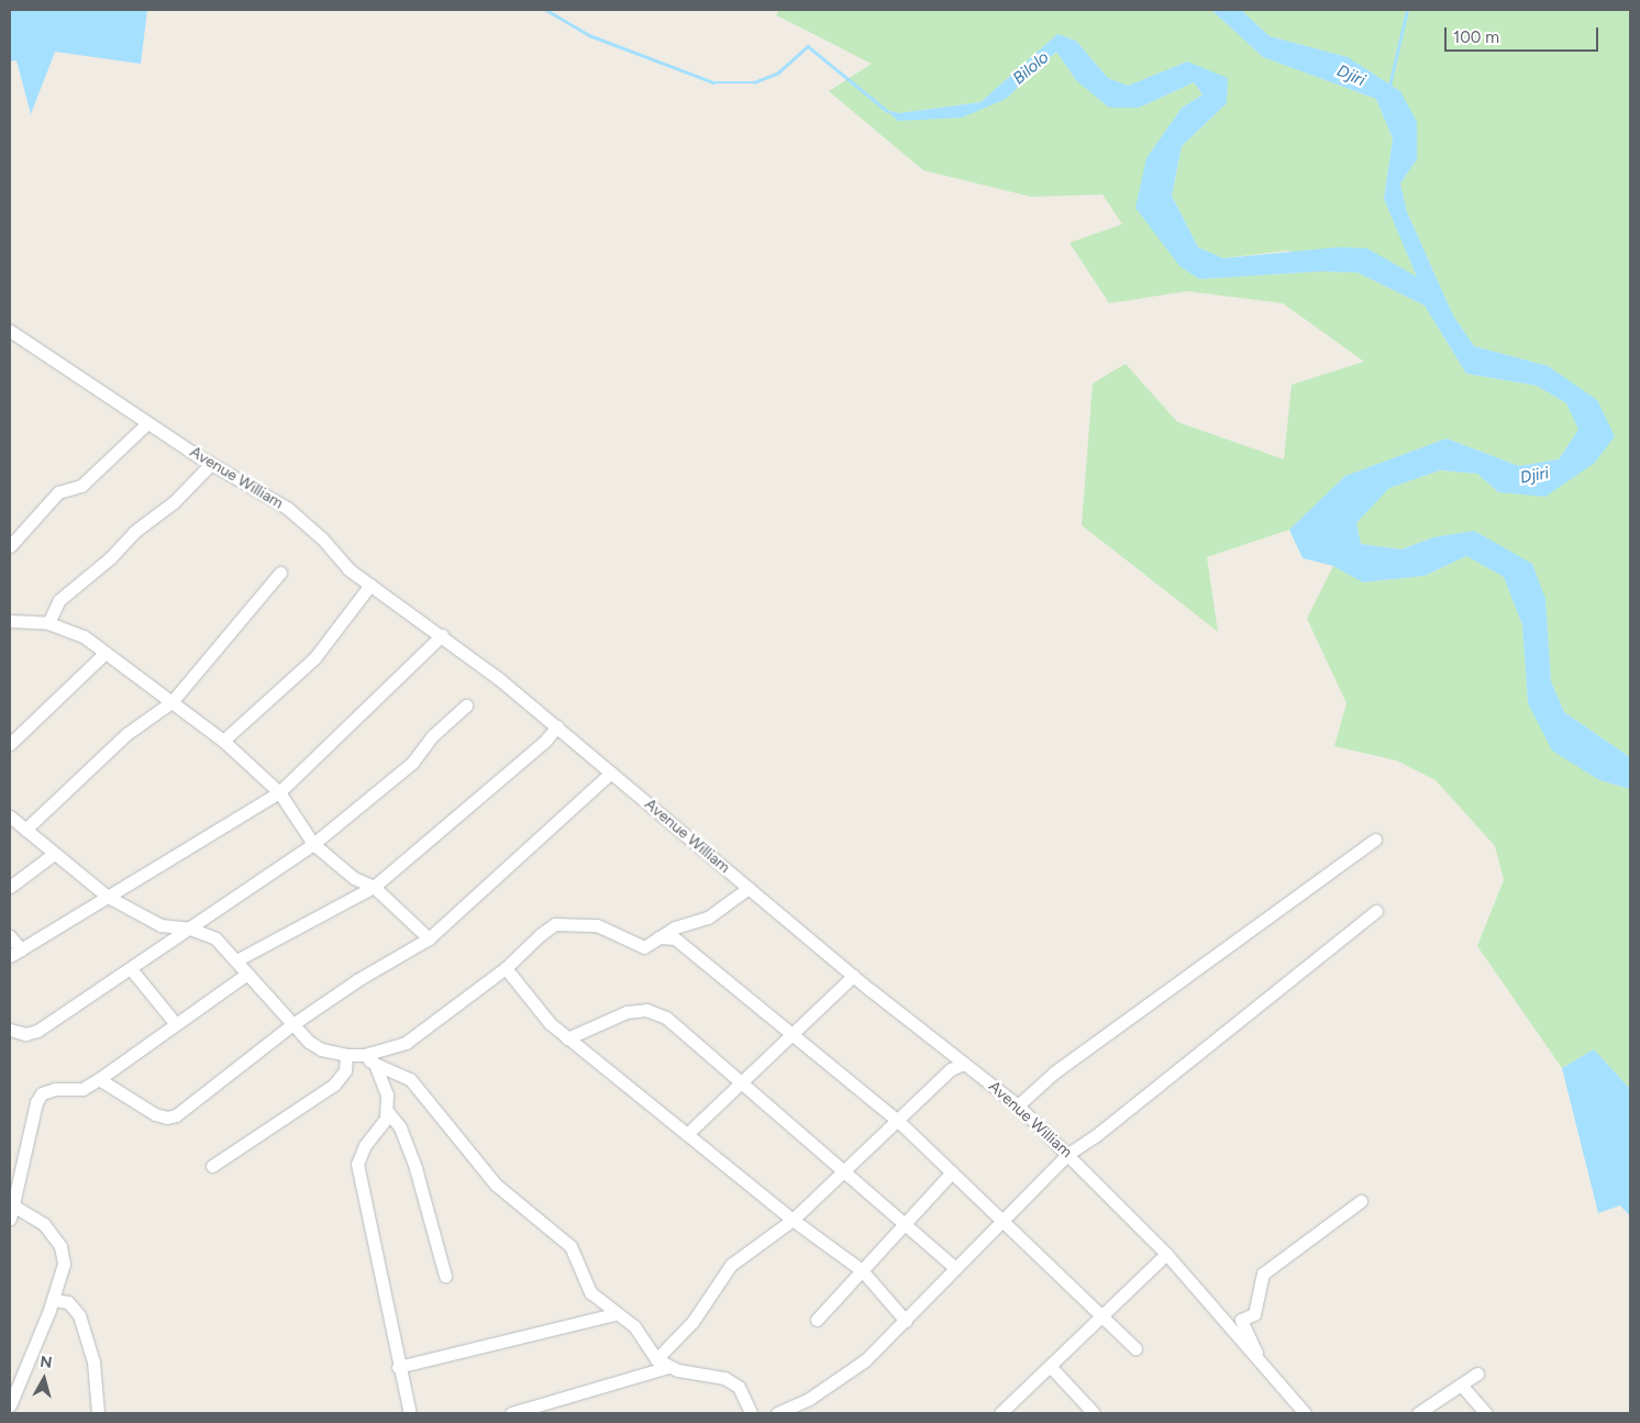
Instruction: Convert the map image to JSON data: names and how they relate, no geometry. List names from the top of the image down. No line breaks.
{"streets":{"street":["Avenue William"]},"water":["Bilolo","Djiri"],"scale_bar":"100 m","north":"top"}
